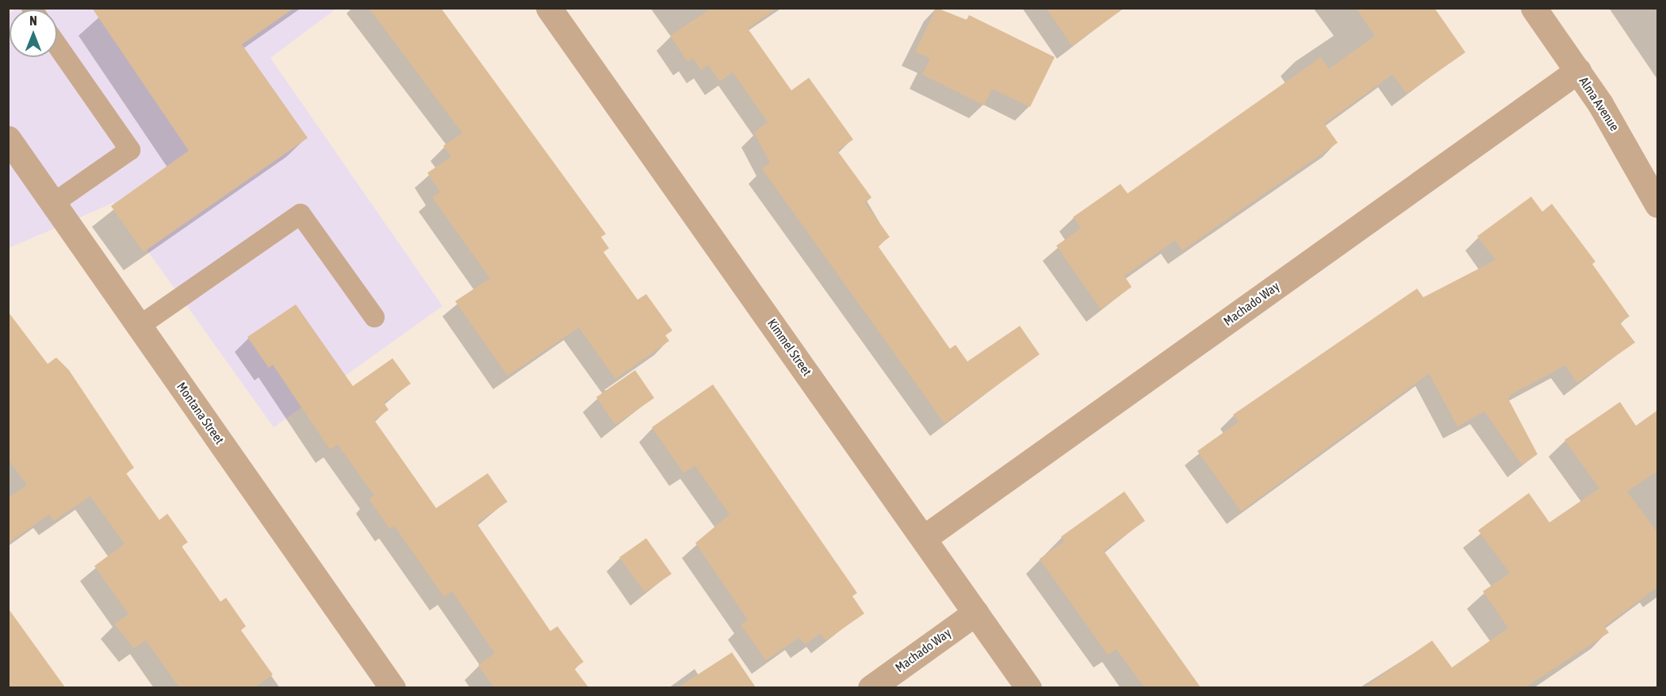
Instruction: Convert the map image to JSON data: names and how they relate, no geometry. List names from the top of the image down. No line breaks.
{"streets":{"street":["Alma Avenue","Machado Way","Kimmel Street","Montana Street"]},"crossings":[["Alma Avenue","Machado Way"],["Machado Way","Kimmel Street"]],"north":"top"}
